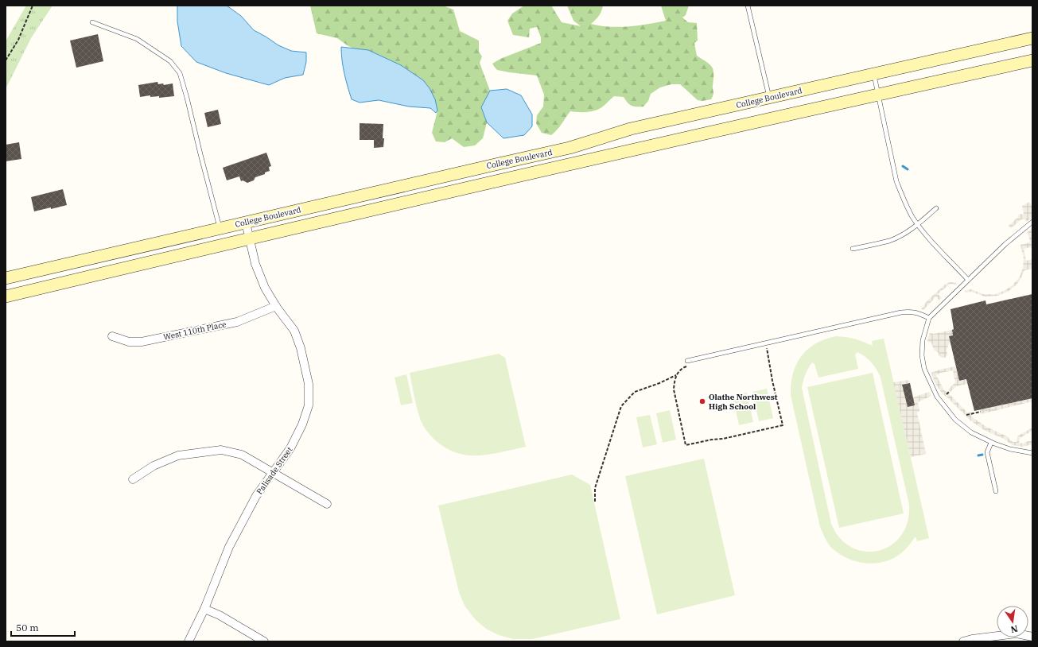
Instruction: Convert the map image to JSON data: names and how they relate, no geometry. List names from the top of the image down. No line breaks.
{"streets":{"main road":["College Boulevard"],"street":["West 110th Place","Palisade Street"]},"crossings":[["College Boulevard","Palisade Street"],["West 110th Place","Palisade Street"]],"places":["Olathe Northwest High School"],"scale_bar":"50 m","north":"bottom"}
